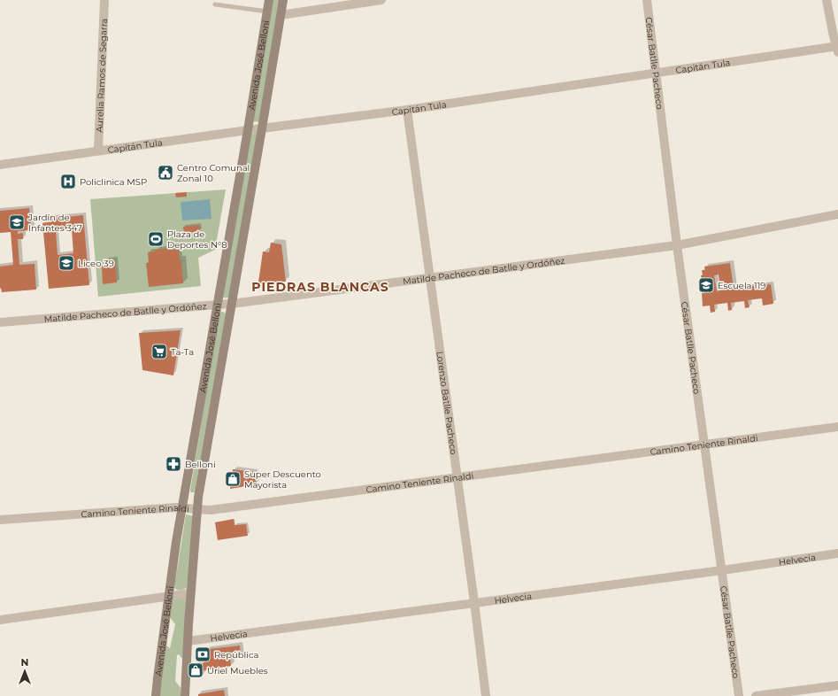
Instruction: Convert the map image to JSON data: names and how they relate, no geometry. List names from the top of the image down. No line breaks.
{"streets":{"main road":["Avenida José Belloni"],"street":["César Batlle Pacheco","Capitán Tula","Aurelia Ramos de Segarra","Matilde Pacheco de Batlle y Ordóñez","Lorenzo Batlle Pacheco","Camino Teniente Rinaldi","Helvecia"]},"crossings":[["César Batlle Pacheco","Capitán Tula"],["César Batlle Pacheco","Matilde Pacheco de Batlle y Ordóñez"],["César Batlle Pacheco","Camino Teniente Rinaldi"],["César Batlle Pacheco","Helvecia"],["Avenida José Belloni","Capitán Tula"],["Avenida José Belloni","Matilde Pacheco de Batlle y Ordóñez"],["Avenida José Belloni","Camino Teniente Rinaldi"],["Avenida José Belloni","Helvecia"],["Capitán Tula","Aurelia Ramos de Segarra"],["Capitán Tula","Lorenzo Batlle Pacheco"],["Matilde Pacheco de Batlle y Ordóñez","Lorenzo Batlle Pacheco"],["Lorenzo Batlle Pacheco","Camino Teniente Rinaldi"],["Lorenzo Batlle Pacheco","Helvecia"]],"districts":["PIEDRAS BLANCAS"],"places":{"public building":["Centro Comunal Zonal 10"],"hospital":["Policlinica MSP"],"school or university":["Jardín de Infantes 347","Liceo 39","Escuela 119"],"sports":["Plaza de Deportes N°8"],"supermarket":["Ta-Ta"],"pharmacy":["Belloni"],"shop":["Super Descuento Mayorista","Uriel Muebles"],"bank":["República"]},"north":"top"}
